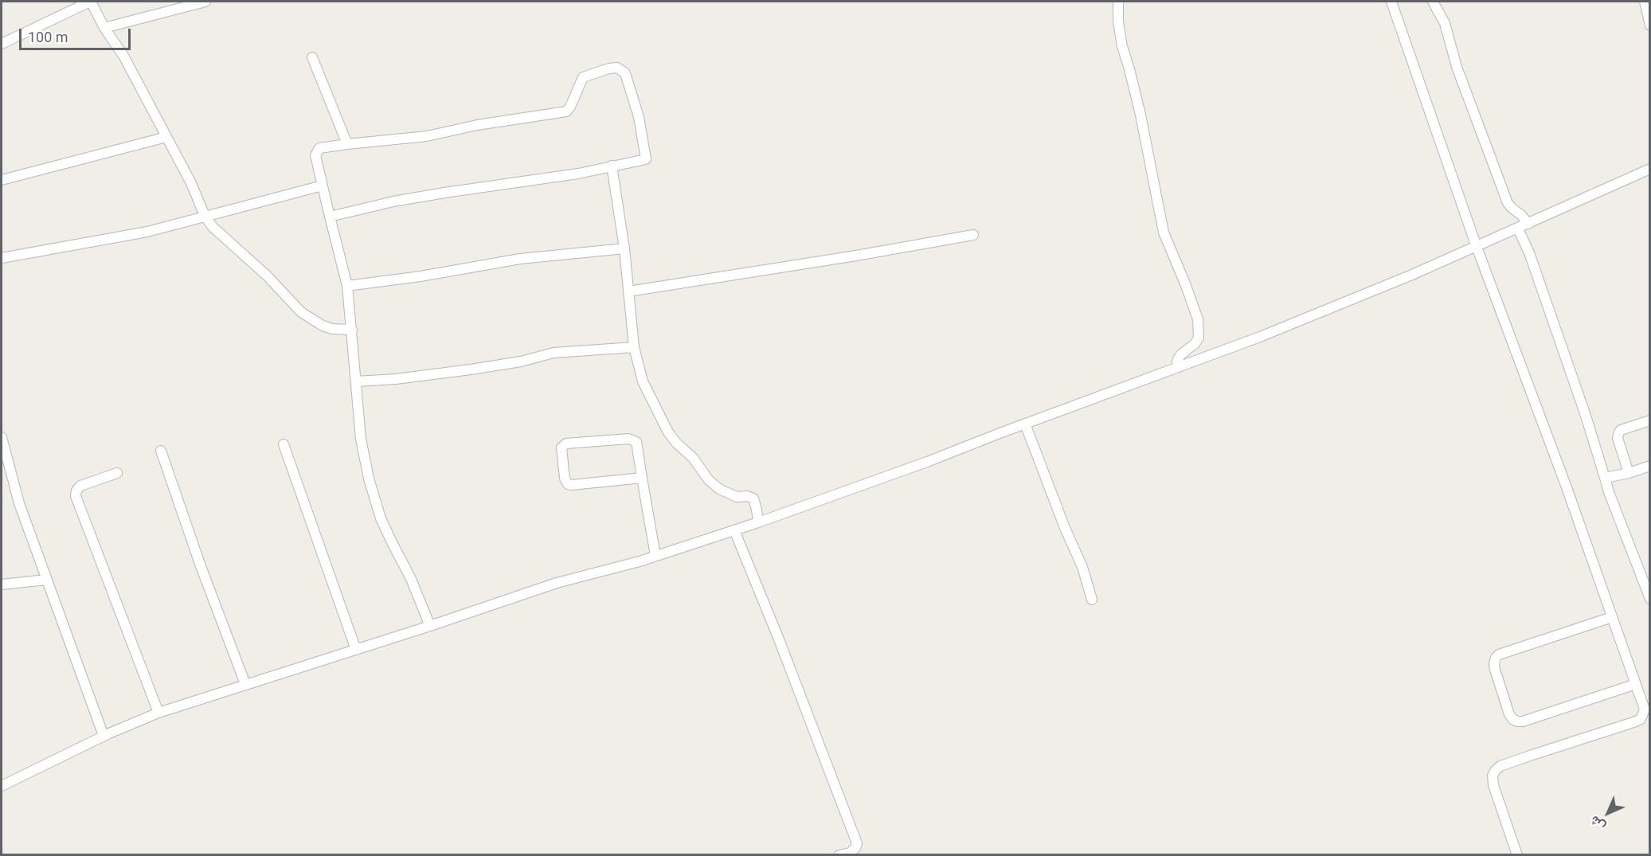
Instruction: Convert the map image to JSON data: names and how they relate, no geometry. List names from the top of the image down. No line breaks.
{"scale_bar":"100 m","north":"bottom left"}
